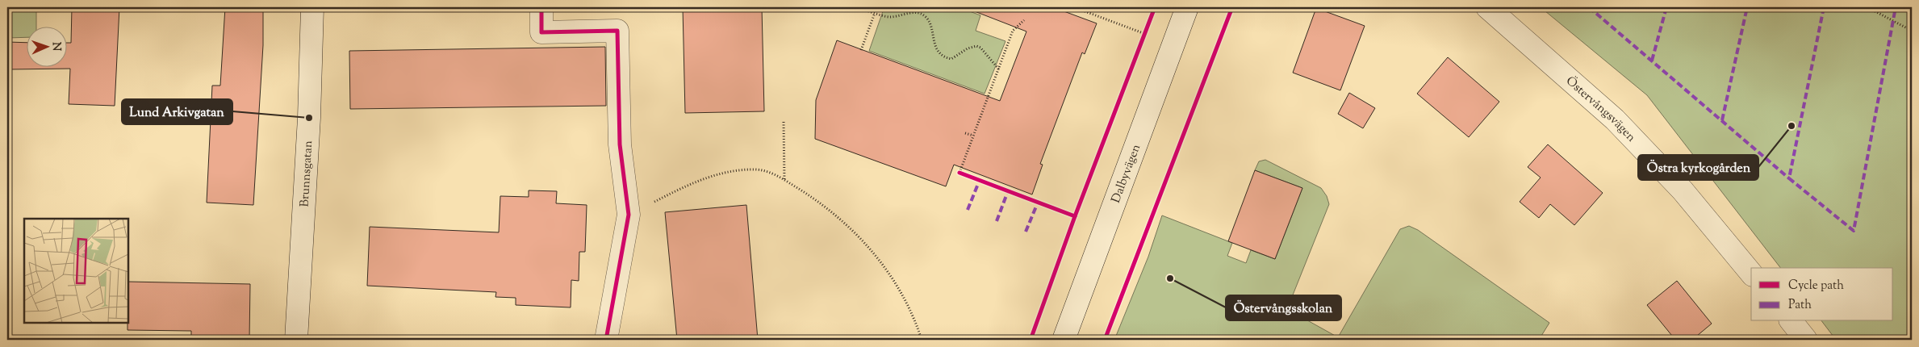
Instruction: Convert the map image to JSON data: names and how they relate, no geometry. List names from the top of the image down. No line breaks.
{"streets":{"street":["Östervångsvägen","Brunnsgatan","Dalbyvägen"]},"places":["Lund Arkivgatan","Östra kyrkogården","Östervångsskolan"],"legend":["Cycle path","Path"],"north":"right"}
